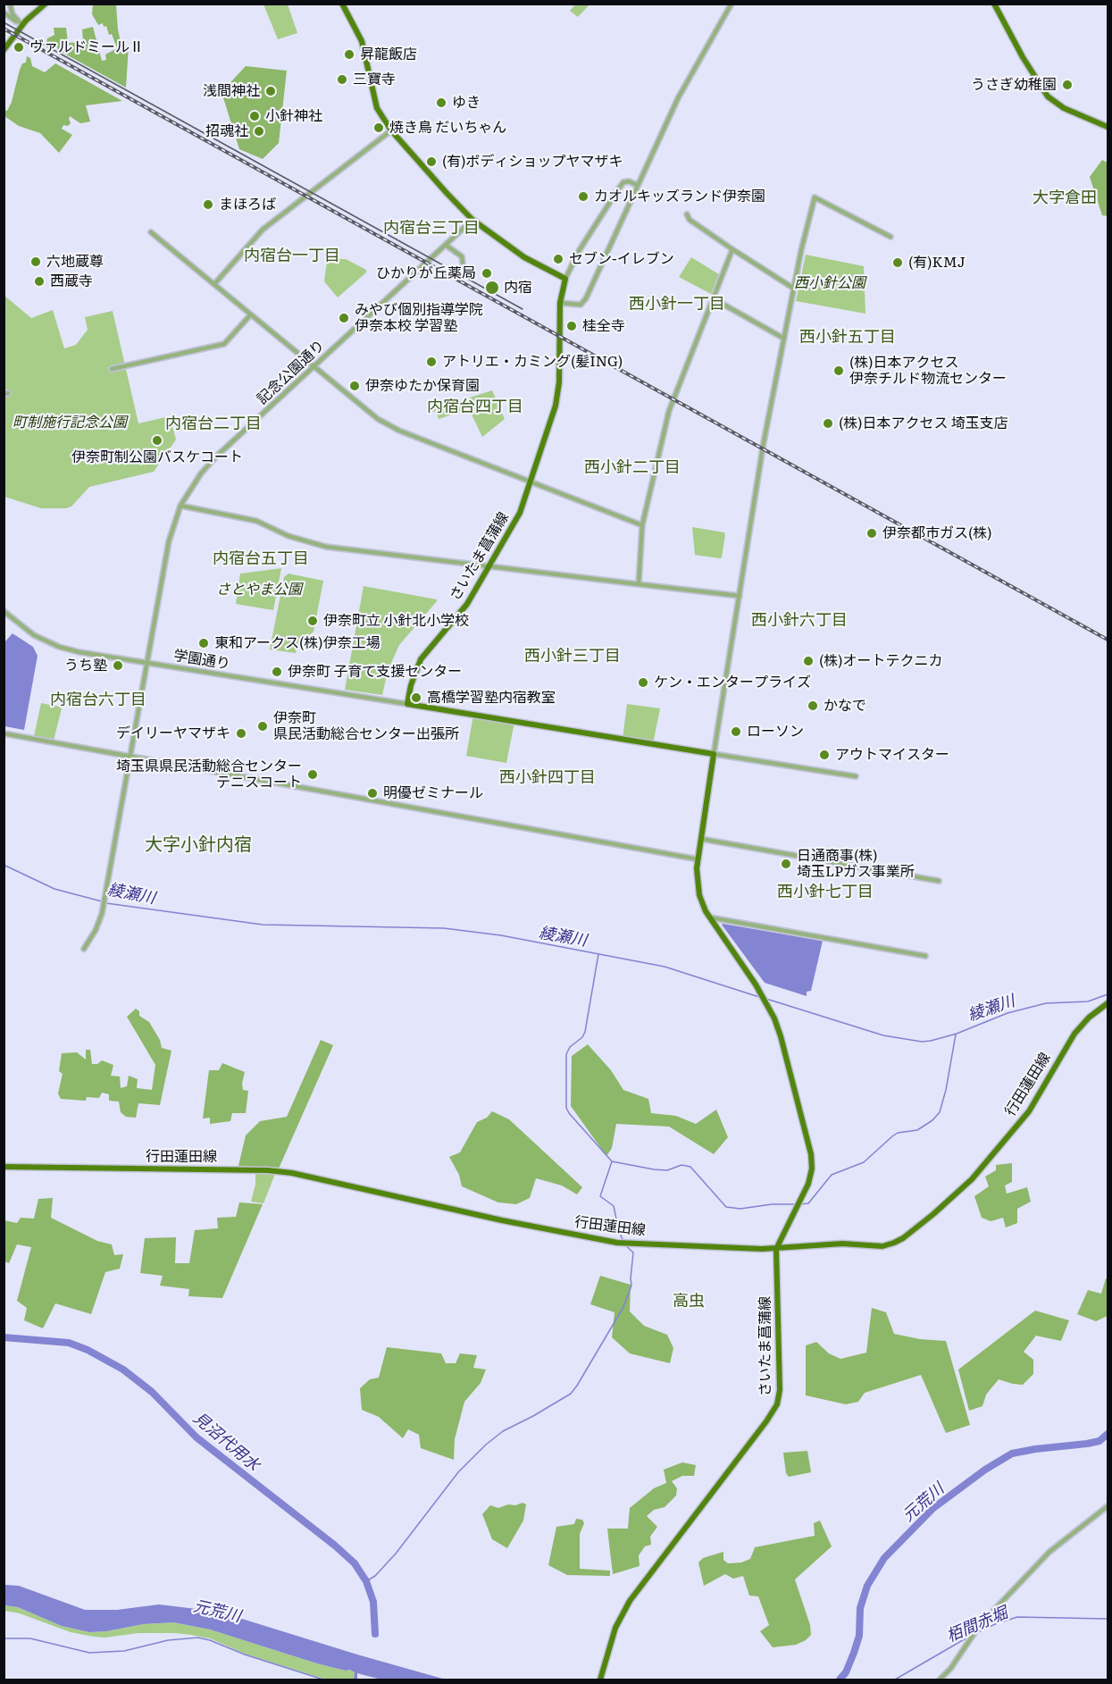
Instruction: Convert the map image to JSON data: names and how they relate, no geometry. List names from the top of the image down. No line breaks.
{"streets":{"main road":["さいたま菖蒲線","行田蓮田線"],"street":["記念公園通り","学園通り"]},"crossings":[["記念公園通り","学園通り"],["さいたま菖蒲線","学園通り"],["さいたま菖蒲線","行田蓮田線"]],"districts":["大字倉田","内宿台三丁目","内宿台一丁目","西小針一丁目","西小針五丁目","内宿台四丁目","内宿台二丁目","西小針二丁目","内宿台五丁目","西小針六丁目","西小針三丁目","内宿台六丁目","西小針四丁目","大字小針内宿","西小針七丁目","高虫"],"water":["綾瀬川","見沼代用水","元荒川","栢間赤堀"],"parks":["西小針公園","町制施行記念公園","さとやま公園"],"places":["ヴァルドミールⅡ","昇龍飯店","三寶寺","うさぎ幼稚園","浅間神社","ゆき","小針神社","焼き鳥 だいちゃん","招魂社","(有)ボディショップヤマザキ","カオルキッズランド伊奈園","まほろば","セブン-イレブン","六地蔵尊","(有)KMJ","ひかりが丘薬局","西蔵寺","内宿","みやび個別指導学院 伊奈本校 学習塾","桂全寺","アトリエ・カミング(髪ING)","(株)日本アクセス 伊奈チルド物流センター","伊奈ゆたか保育園","(株)日本アクセス 埼玉支店","伊奈町制公園バスケコート","伊奈都市ガス(株)","伊奈町立 小針北小学校","東和アークス(株)伊奈工場","(株)オートテクニカ","うち塾","伊奈町 子育て支援センター","ケン・エンタープライズ","高橋学習塾内宿教室","かなで","伊奈町 県民活動総合センター出張所","ローソン","デイリーヤマザキ","アウトマイスター","埼玉県県民活動総合センター テニスコート","明優ゼミナール","日通商事(株) 埼玉LPガス事業所"]}
